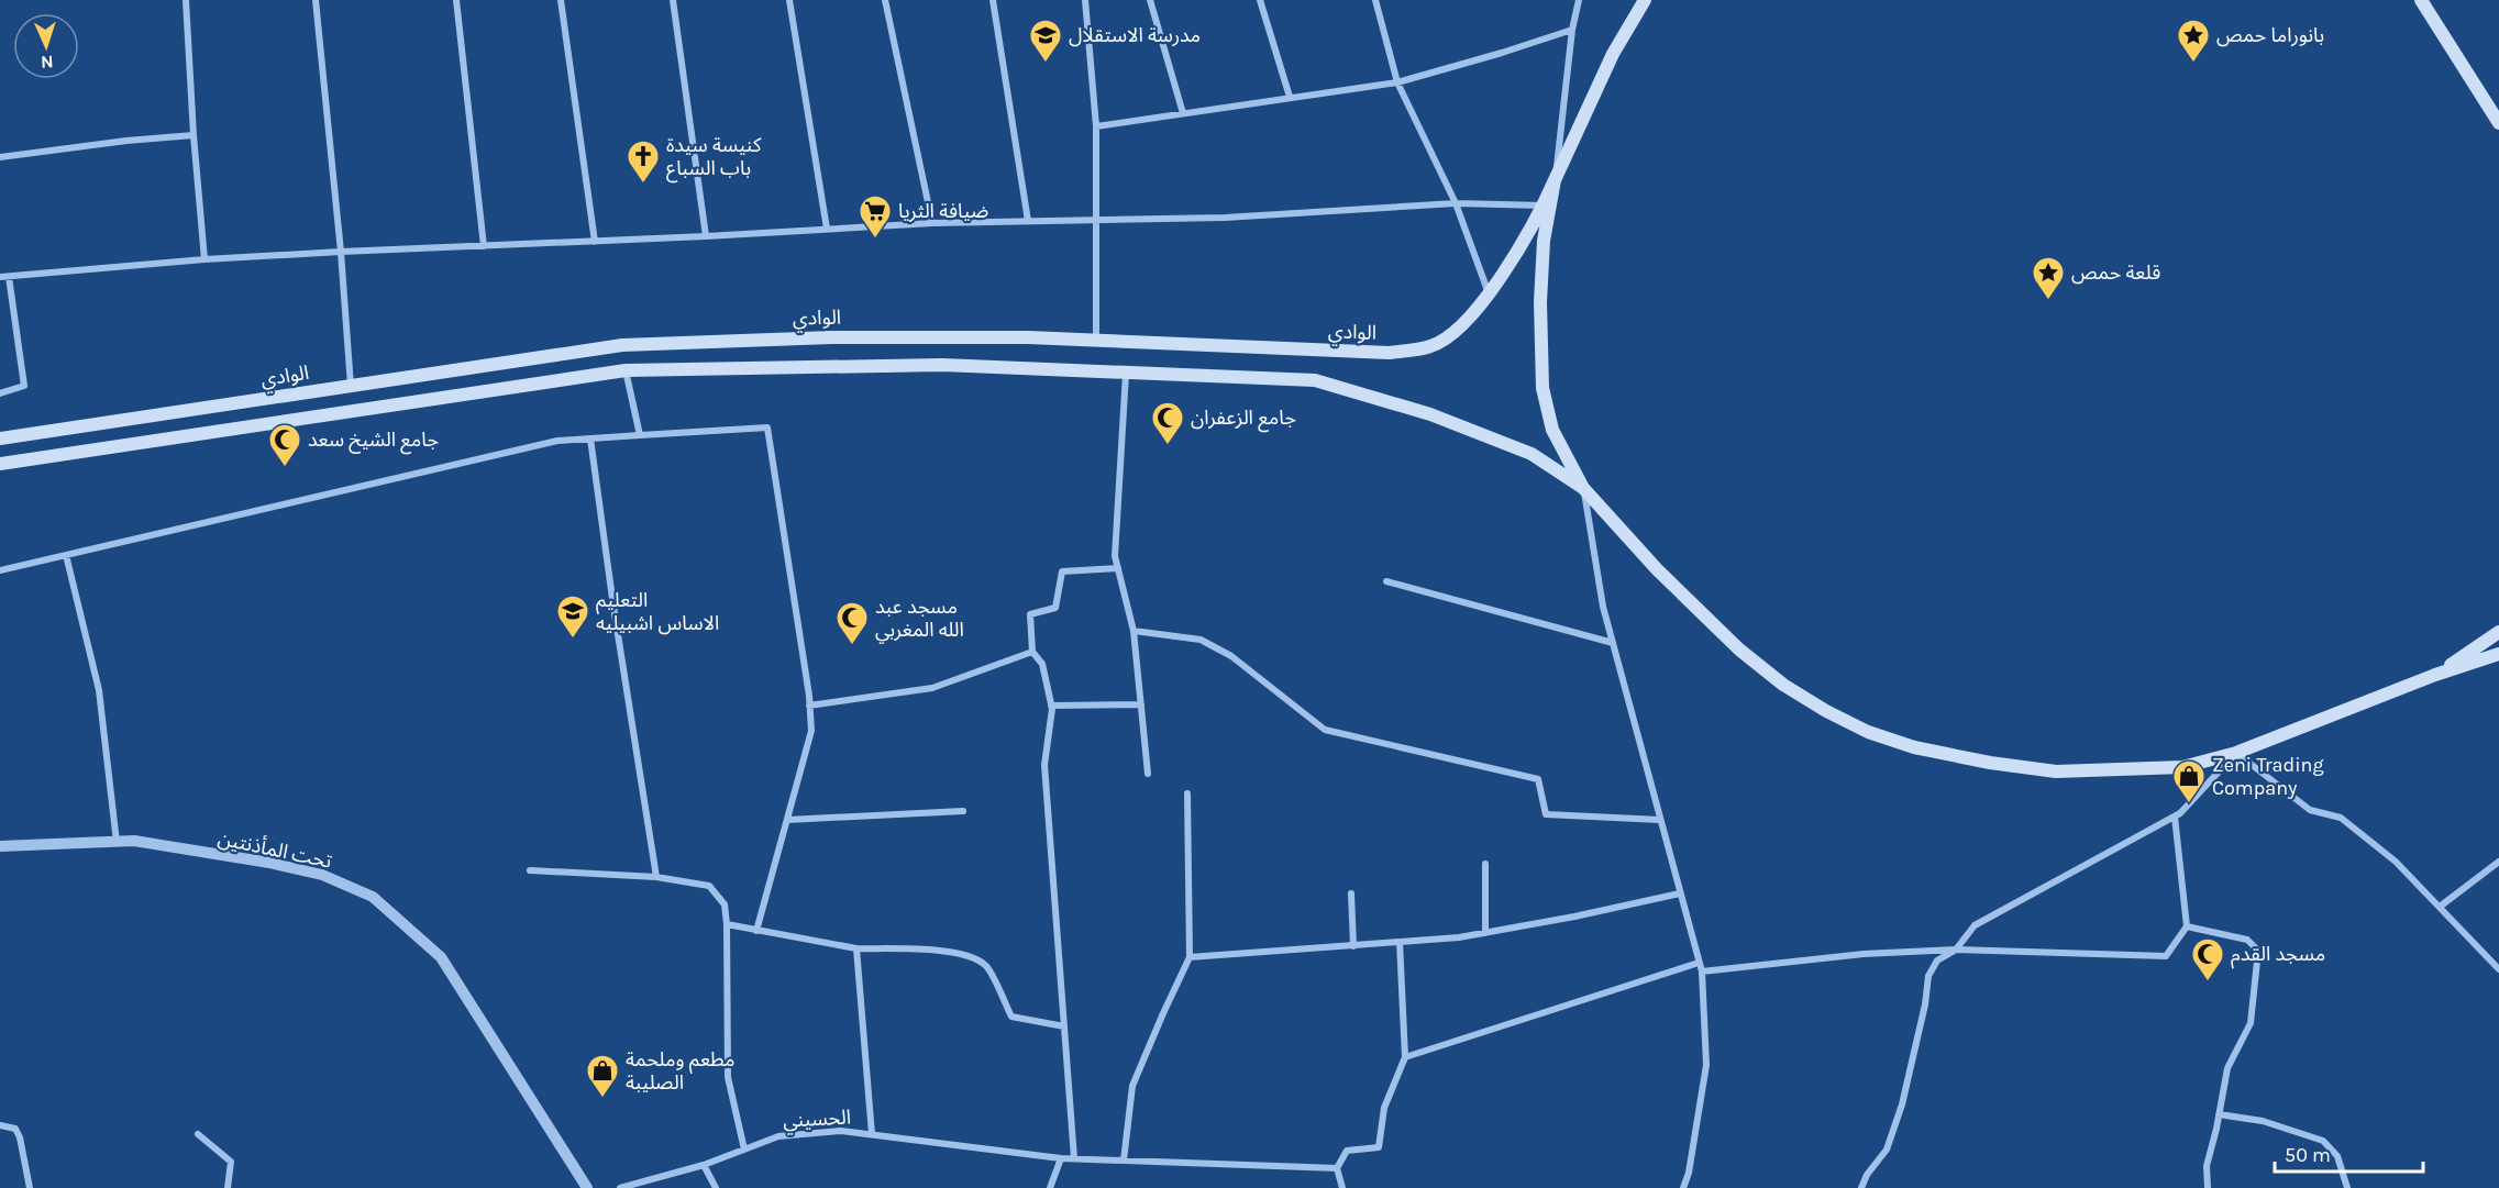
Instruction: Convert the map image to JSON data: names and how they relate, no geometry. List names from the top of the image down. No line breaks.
{"streets":{"main road":["الوادي"],"street":["تحت المأذنتين","الحسيني"]},"places":{"school or university":["مدرسة الاستقلال","التعلیم الاساس اشبیلیه"],"place":["بانوراما حمص","قلعة حمص"],"church":["كنيسة سيدة باب السباع"],"supermarket":["ضيافة الثريا"],"mosque":["جامع الزعفران","جامع الشيخ سعد","مسجد عبد الله المغربي","مسجد القدم"],"shop":["Zeni Trading Company","مطعم وملحمة الصليبة"]},"scale_bar":"50 m","north":"bottom"}
